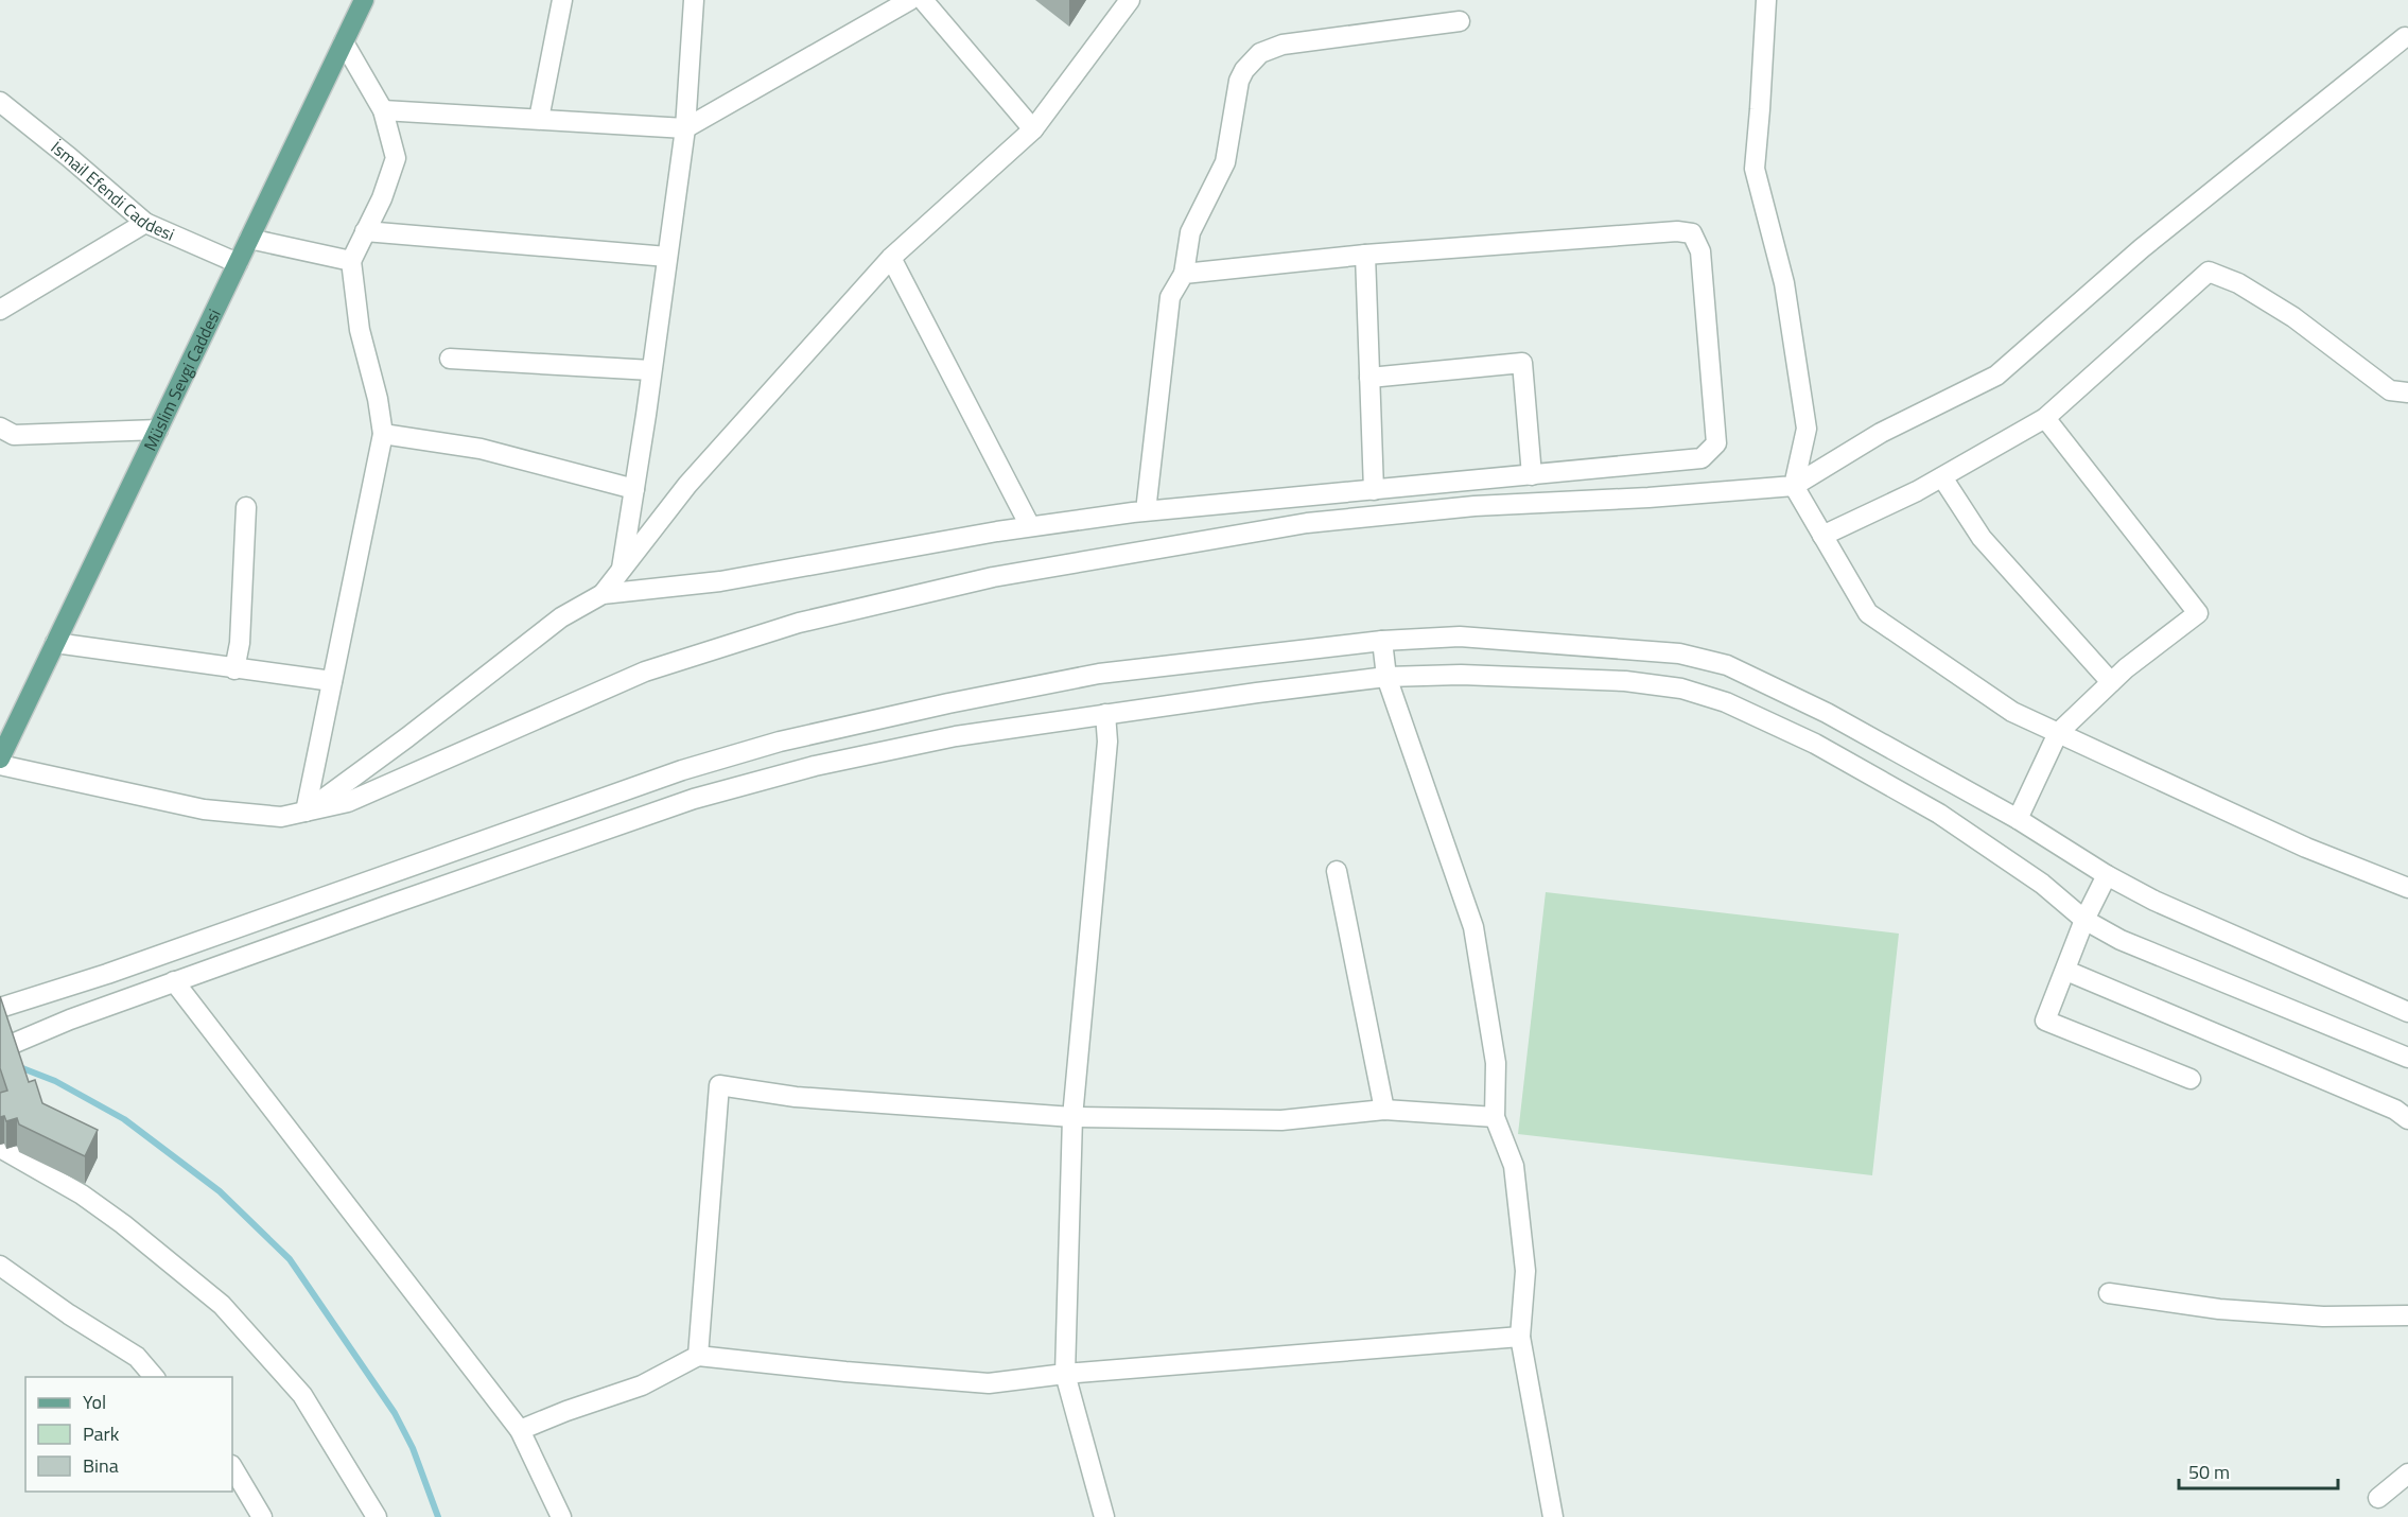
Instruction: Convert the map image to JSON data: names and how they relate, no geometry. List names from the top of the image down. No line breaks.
{"streets":{"main road":["Müslim Sevgi Caddesi"],"street":["İsmail Efendi Caddesi"]},"crossings":[["İsmail Efendi Caddesi","Müslim Sevgi Caddesi"]],"legend":["Yol","Park","Bina"],"scale_bar":"50 m"}
